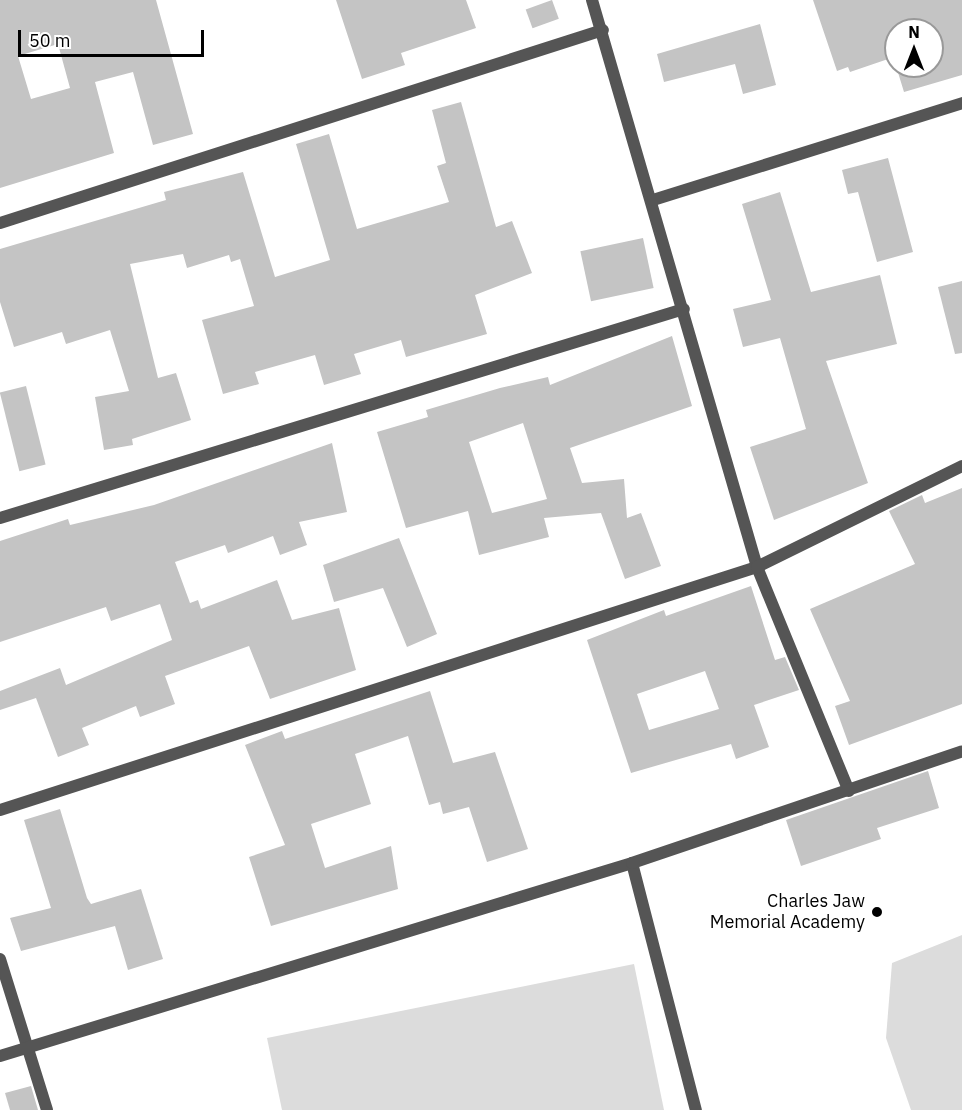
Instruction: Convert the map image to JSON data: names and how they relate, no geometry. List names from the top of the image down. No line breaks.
{"places":["Charles Jaw Memorial Academy"],"scale_bar":"50 m","north":"top"}
